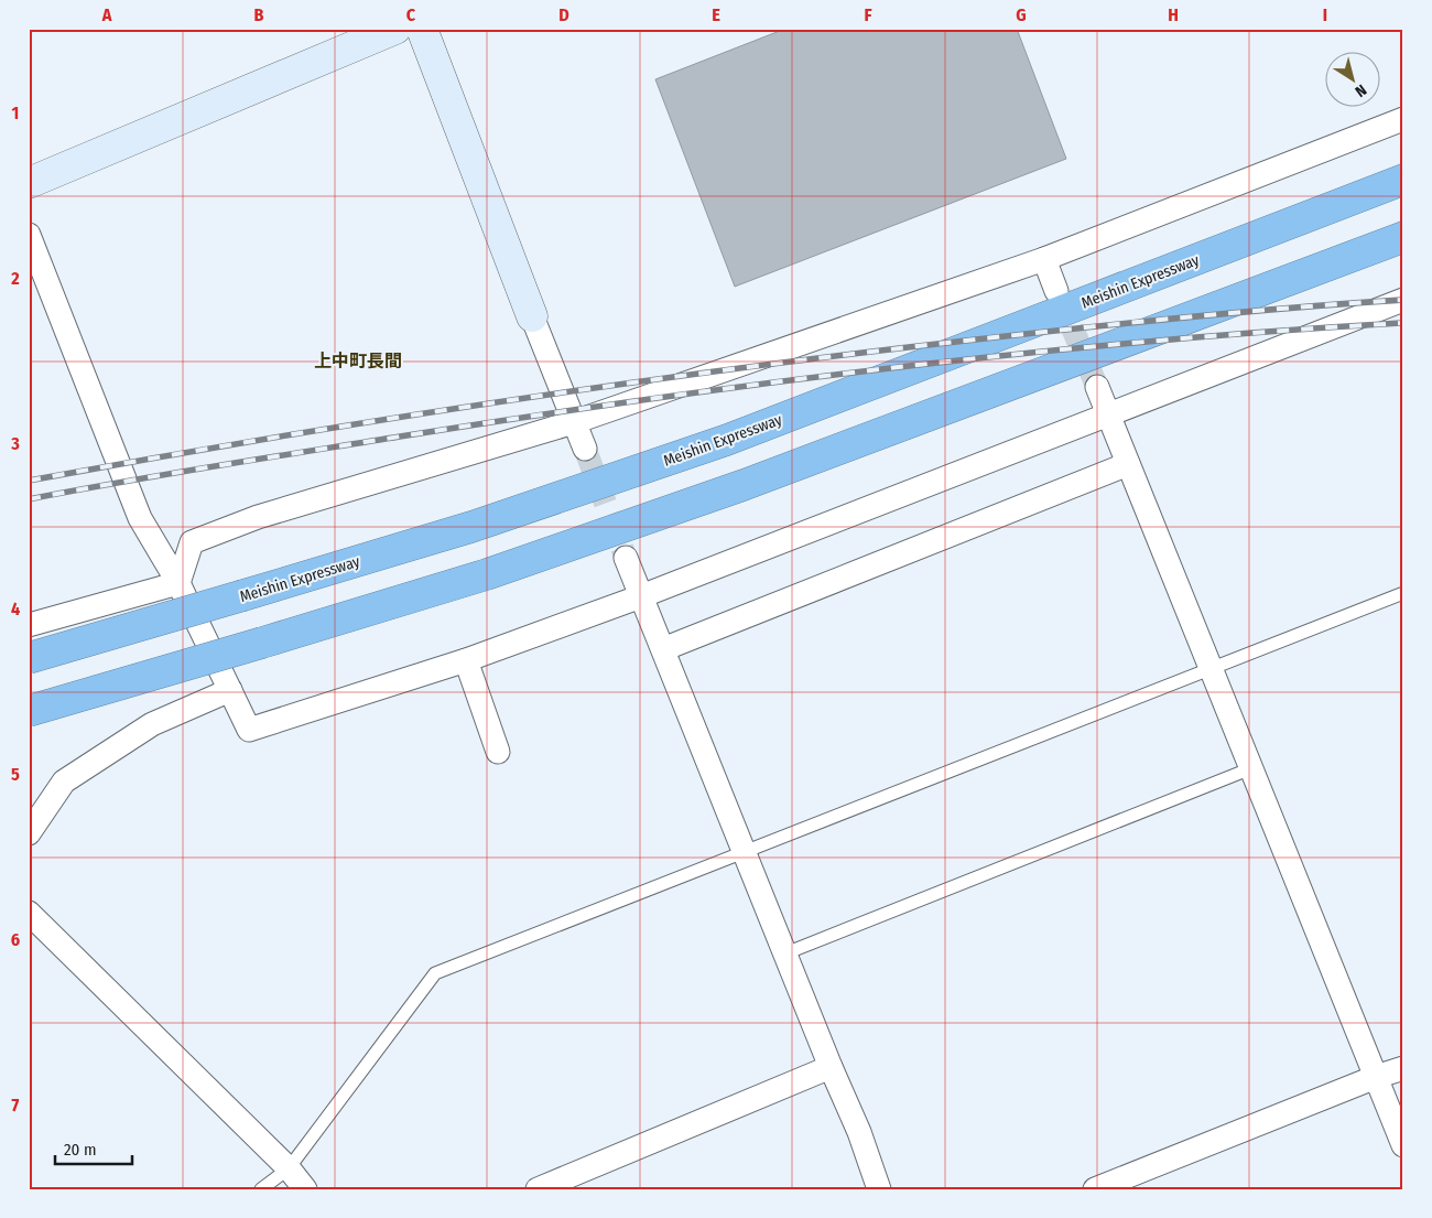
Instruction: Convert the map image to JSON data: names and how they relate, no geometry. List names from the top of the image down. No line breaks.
{"streets":{"highway":["Meishin Expressway"]},"districts":["上中町長間"],"scale_bar":"20 m","north":"bottom right","grid":{"columns":["A","B","C","D","E","F","G","H","I"],"rows":["1","2","3","4","5","6","7"]}}
